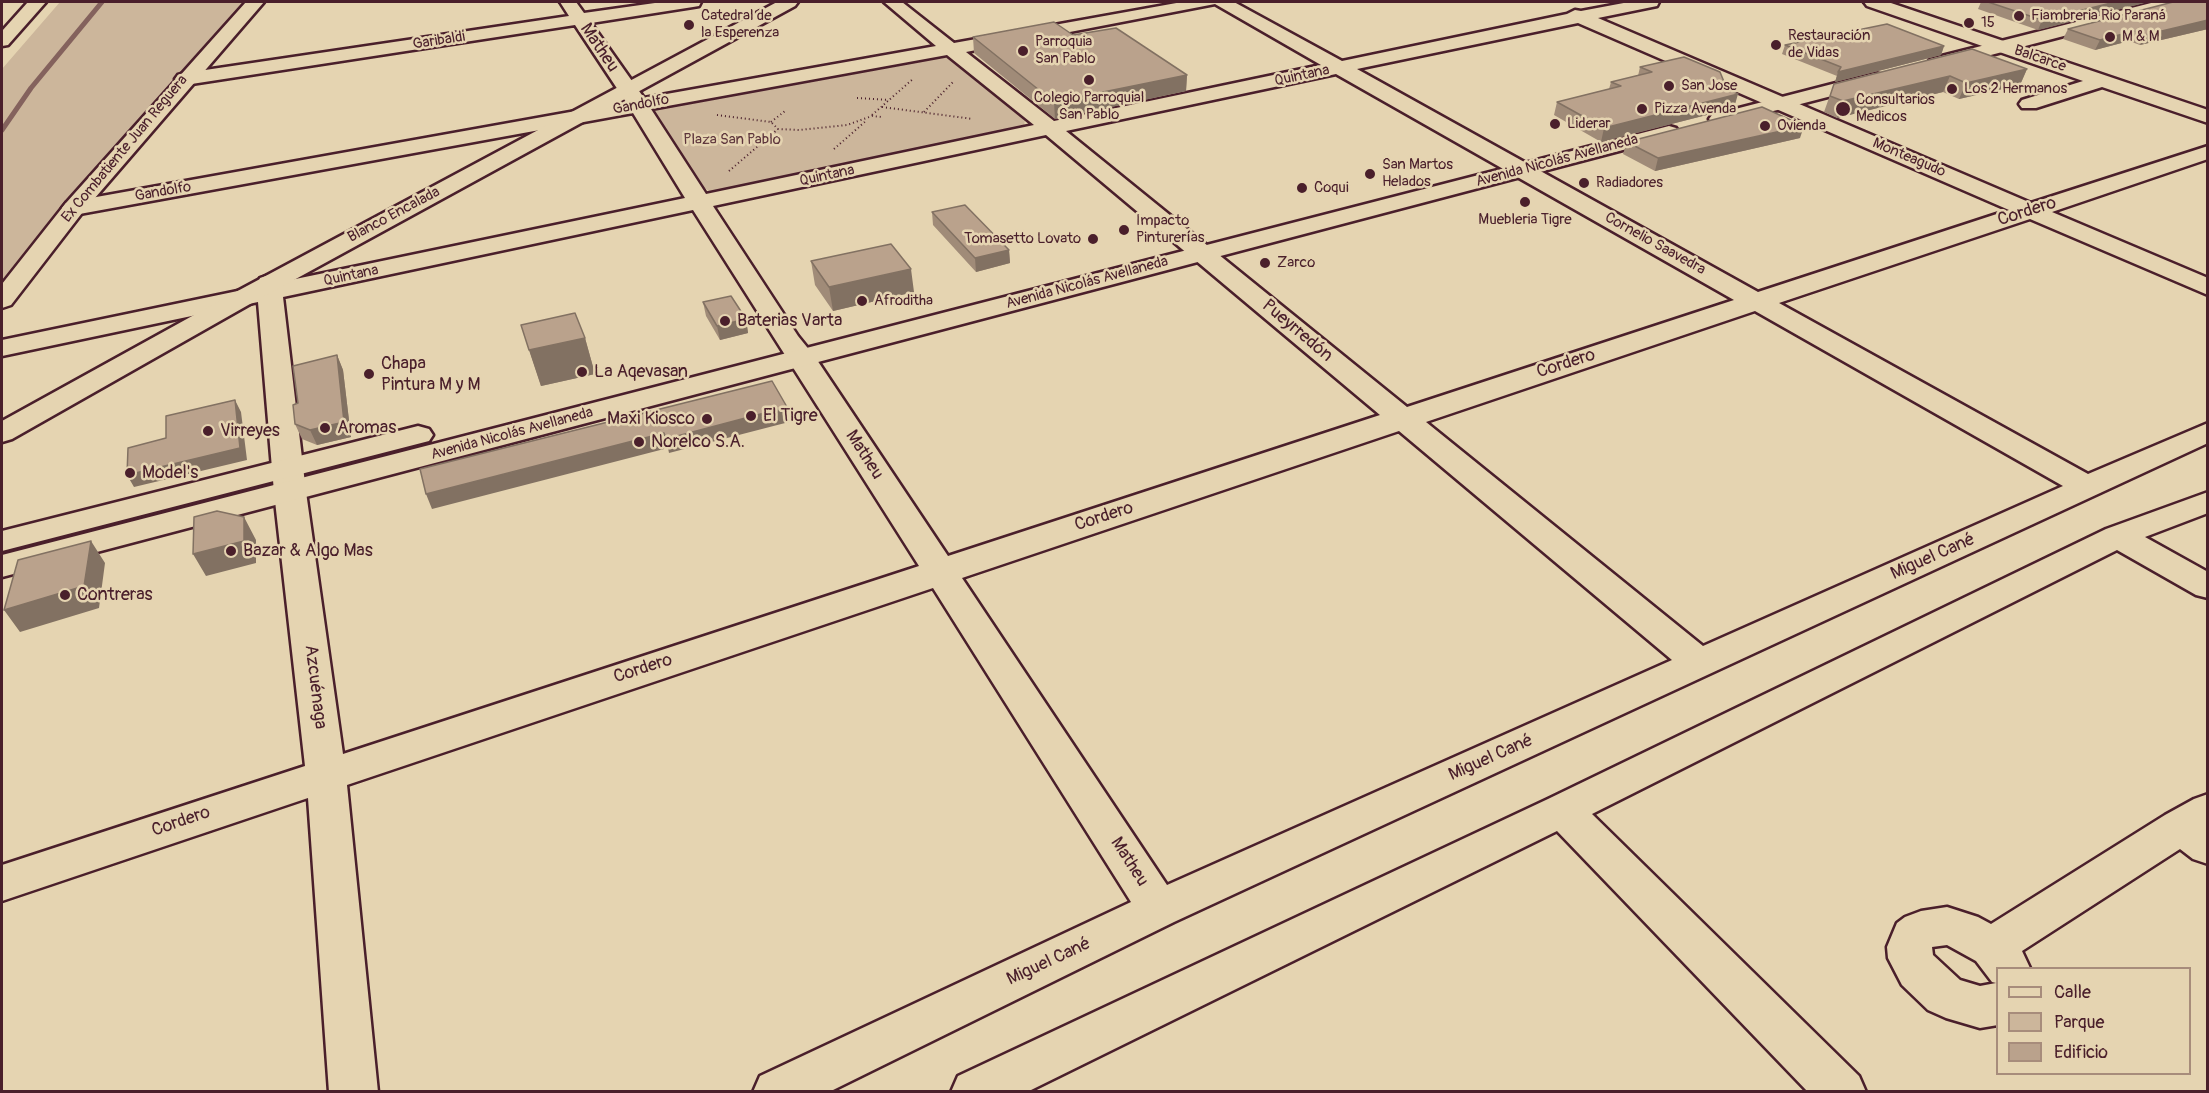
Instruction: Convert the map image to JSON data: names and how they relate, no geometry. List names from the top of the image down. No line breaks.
{"streets":{"main road":["Garibaldi","Matheu","Balcarce","Quintana","Gandolfo","Ex Combatiente Juan Reguera","Monteagudo","Avenida Nicolás Avellaneda","Cordero","Blanco Encalada","Cornelio Saavedra","Pueyrredón","Miguel Cané","Azcuénaga"]},"crossings":[["Garibaldi","Matheu"],["Garibaldi","Ex Combatiente Juan Reguera"],["Matheu","Quintana"],["Matheu","Gandolfo"],["Matheu","Avenida Nicolás Avellaneda"],["Matheu","Cordero"],["Matheu","Blanco Encalada"],["Matheu","Miguel Cané"],["Balcarce","Avenida Nicolás Avellaneda"],["Quintana","Monteagudo"],["Quintana","Blanco Encalada"],["Quintana","Cornelio Saavedra"],["Quintana","Pueyrredón"],["Quintana","Azcuénaga"],["Gandolfo","Ex Combatiente Juan Reguera"],["Gandolfo","Blanco Encalada"],["Gandolfo","Pueyrredón"],["Monteagudo","Avenida Nicolás Avellaneda"],["Monteagudo","Cordero"],["Avenida Nicolás Avellaneda","Cornelio Saavedra"],["Avenida Nicolás Avellaneda","Pueyrredón"],["Avenida Nicolás Avellaneda","Azcuénaga"],["Cordero","Cornelio Saavedra"],["Cordero","Pueyrredón"],["Cordero","Azcuénaga"],["Blanco Encalada","Azcuénaga"],["Cornelio Saavedra","Miguel Cané"],["Pueyrredón","Miguel Cané"]],"parks":["Plaza San Pablo"],"places":["Fiambreria Rio Paraná","15","Catedral de la Esperenza","M & M","Restauración de Vidas","Parroquia San Pablo","Colegio Parroquial San Pablo","San Jose","Los 2 Hermanos","Pizza Avenda","Consultarios Medicos","Liderar","Ovienda","San Martos Helados","Radiadores","Coqui","Muebleria Tigre","Impacto Pinturerías","Tomasetto Lovato","Zarco","Afroditha","Baterias Varta","La Aqevasan","Chapa Pintura M y M","El Tigre","Maxi Kiosco","Aromas","Virreyes","Norelco S.A.","Model's","Bazar & Algo Mas","Contreras"],"legend":["Calle","Parque","Edificio"]}
